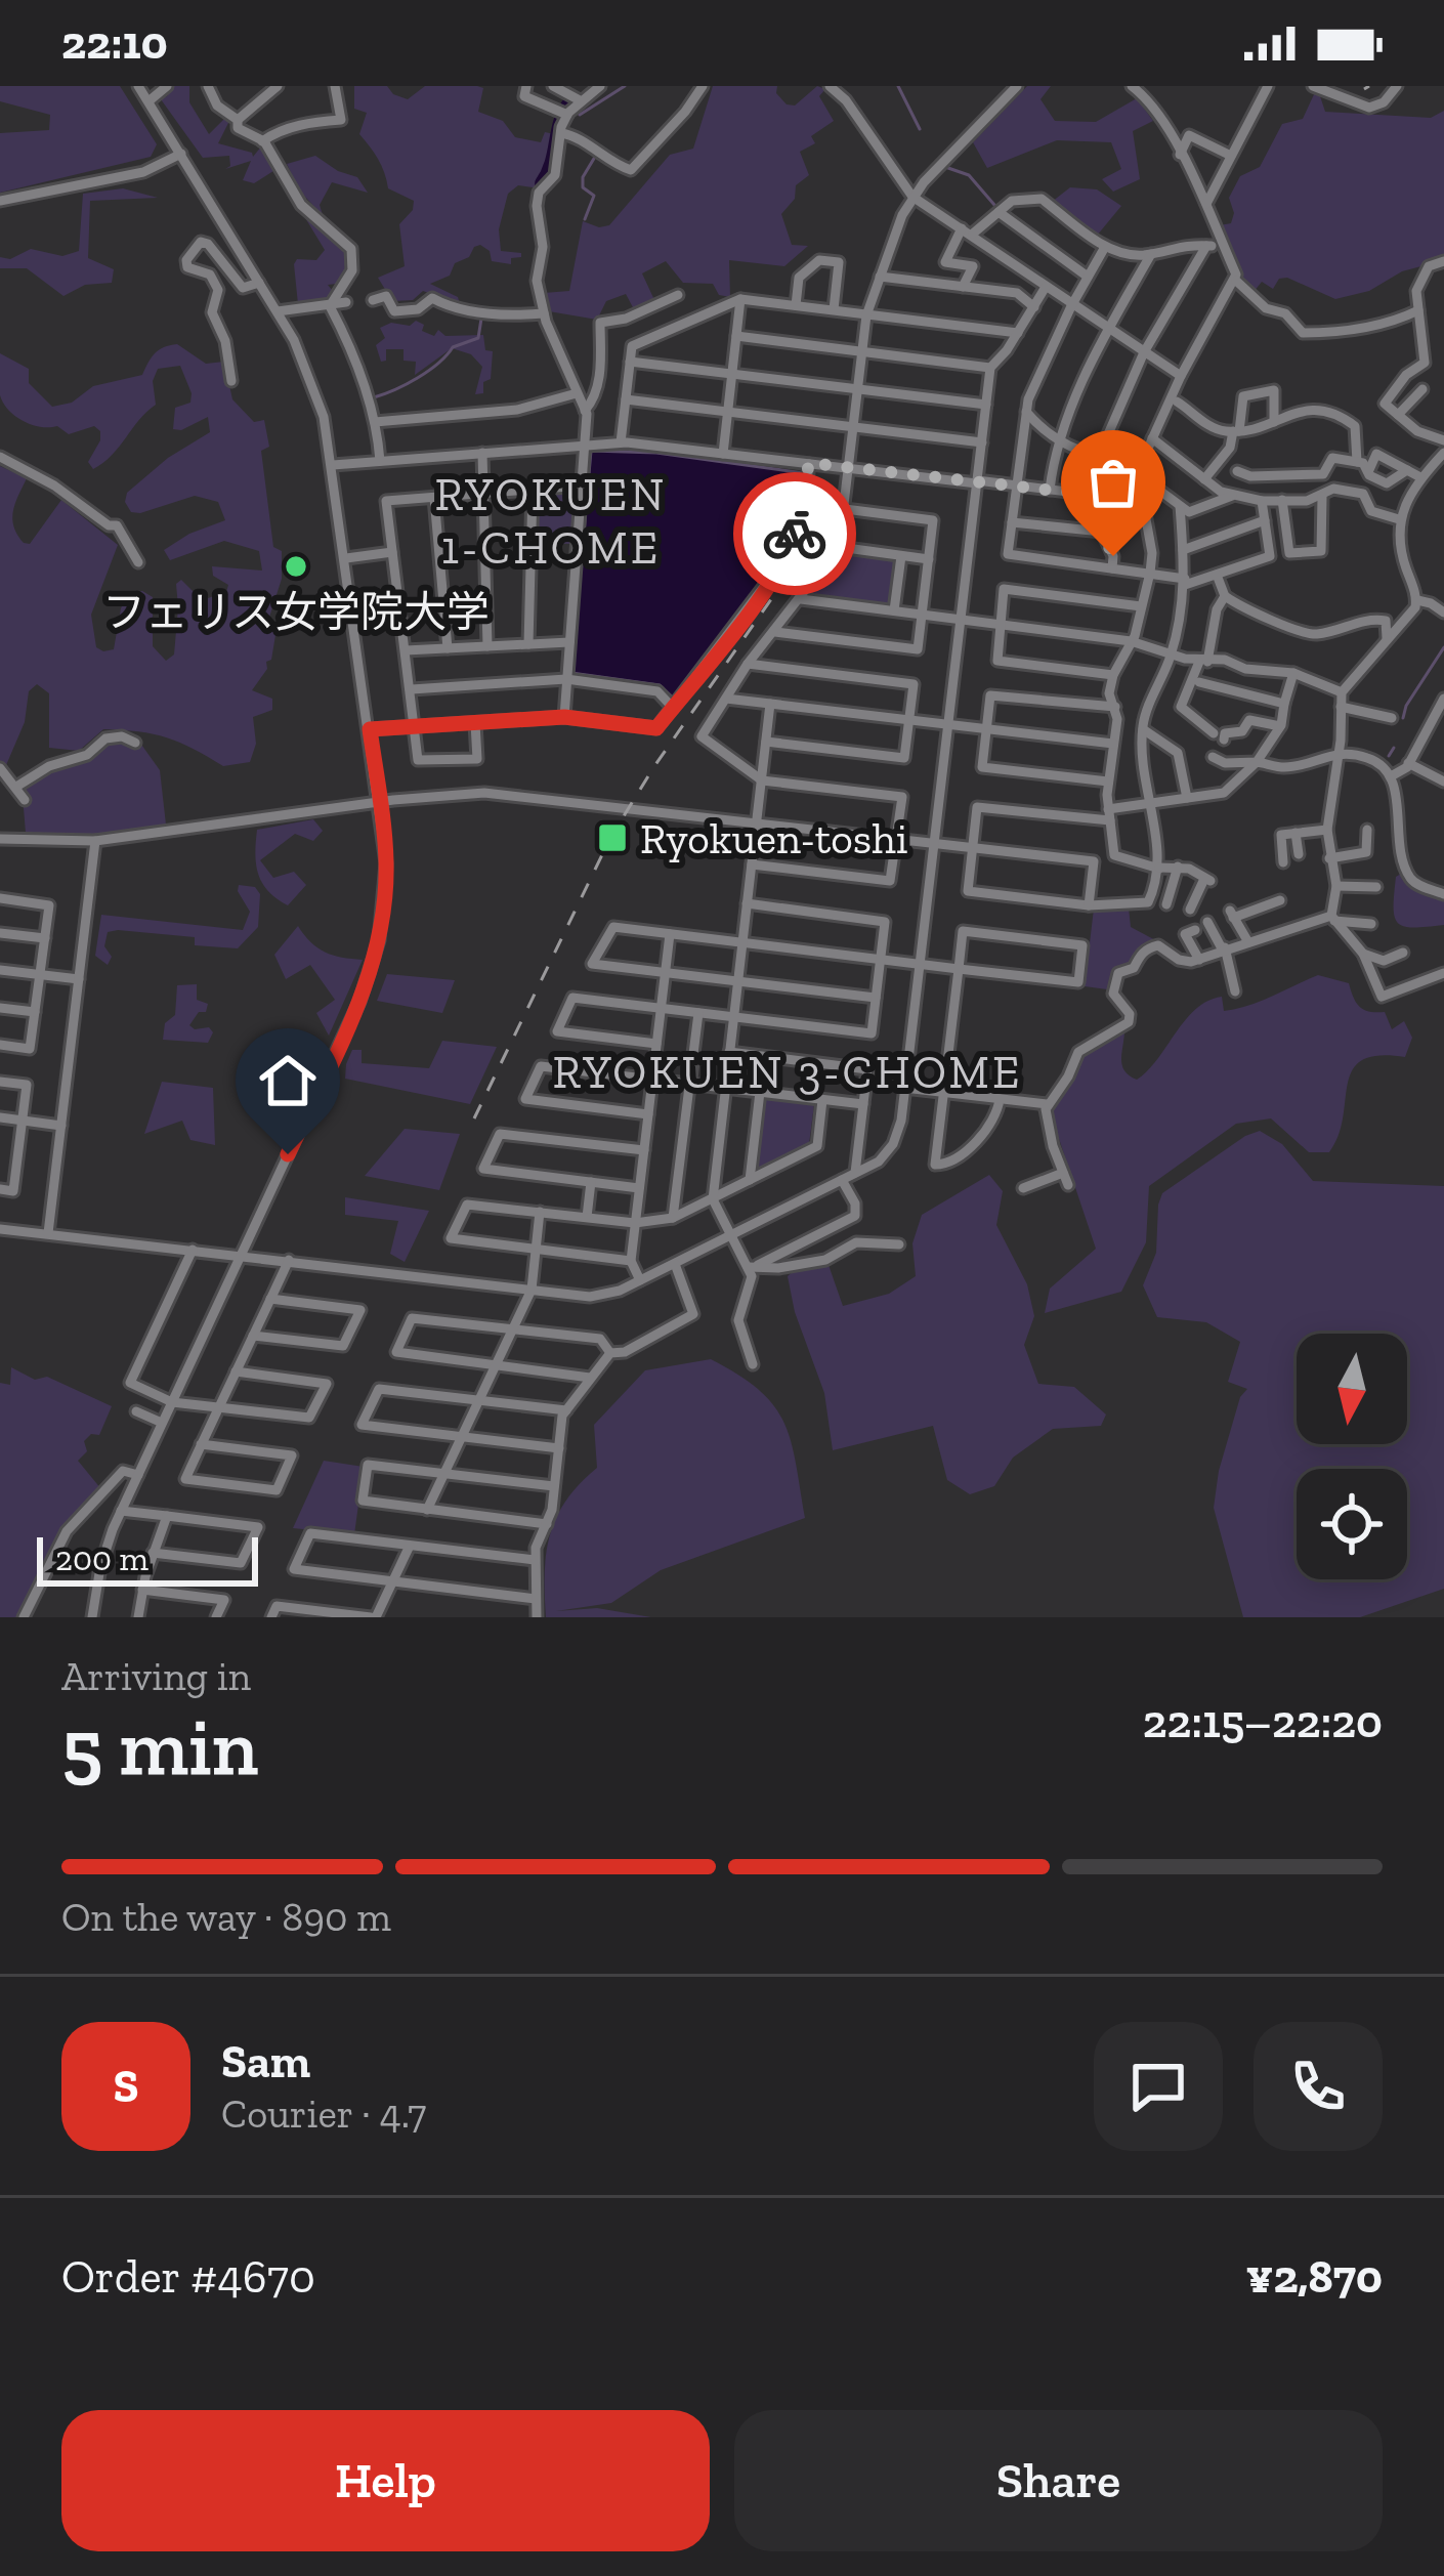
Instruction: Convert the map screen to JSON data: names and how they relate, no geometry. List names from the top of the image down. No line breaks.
{"districts":["RYOKUEN 1-CHOME","RYOKUEN 3-CHOME"],"places":{"other":["フェリス女学院大学"],"transit":["Ryokuen-toshi"]},"scale_bar":"200 m","north":"bottom","page":{"status":"22:10","scale":"200 m","heading":["5 min","Arriving in","22:15–22:20"],"panel":["Sam","Courier · 4.7","Order #4670","¥2,870"],"bar":"On the way · 890 m","round":"S","buttons":["Help","Share"]}}
